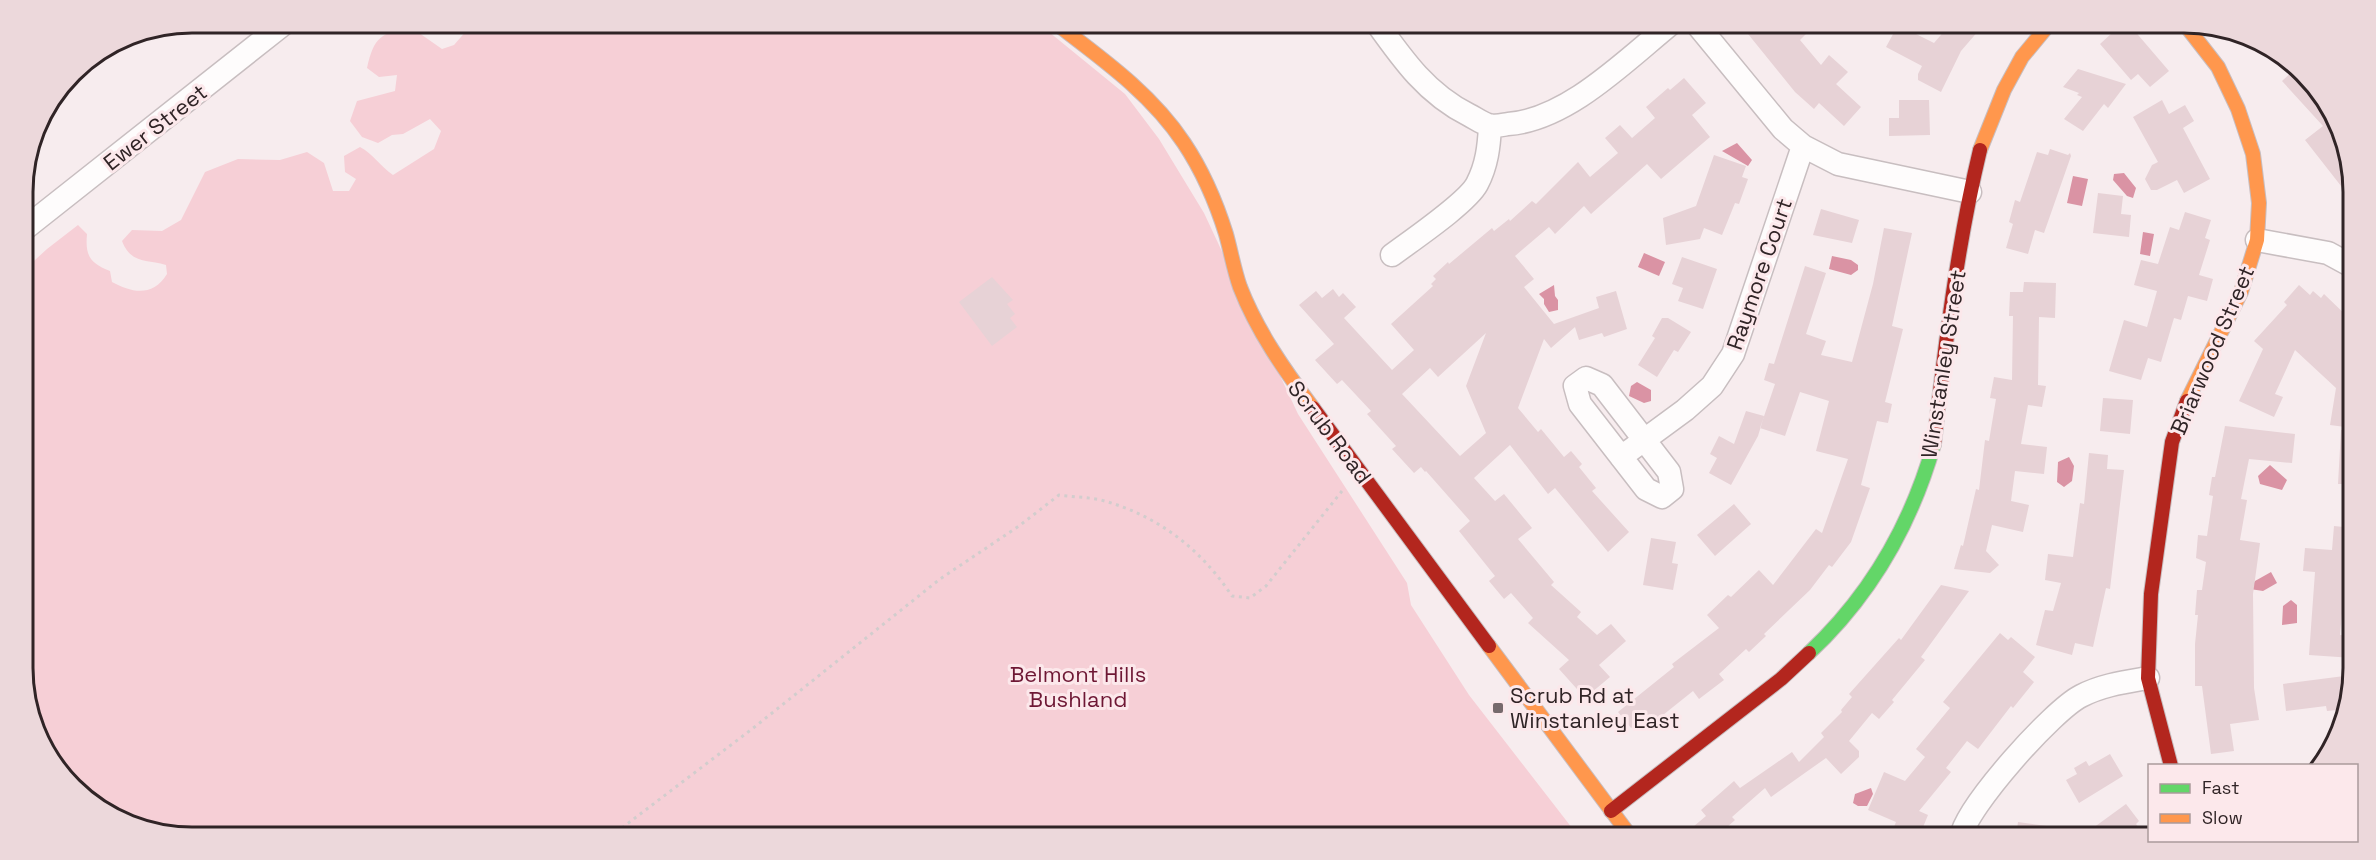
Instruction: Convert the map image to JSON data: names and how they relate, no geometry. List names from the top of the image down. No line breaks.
{"streets":{"street":["Ewer Street","Raymore Court","Briarwood Street","Winstanley Street","Scrub Road"]},"crossings":[["Winstanley Street","Scrub Road"]],"parks":["Belmont Hills Bushland"],"places":{"transit":["Scrub Rd at Winstanley East"]},"legend":["Fast","Slow"]}
